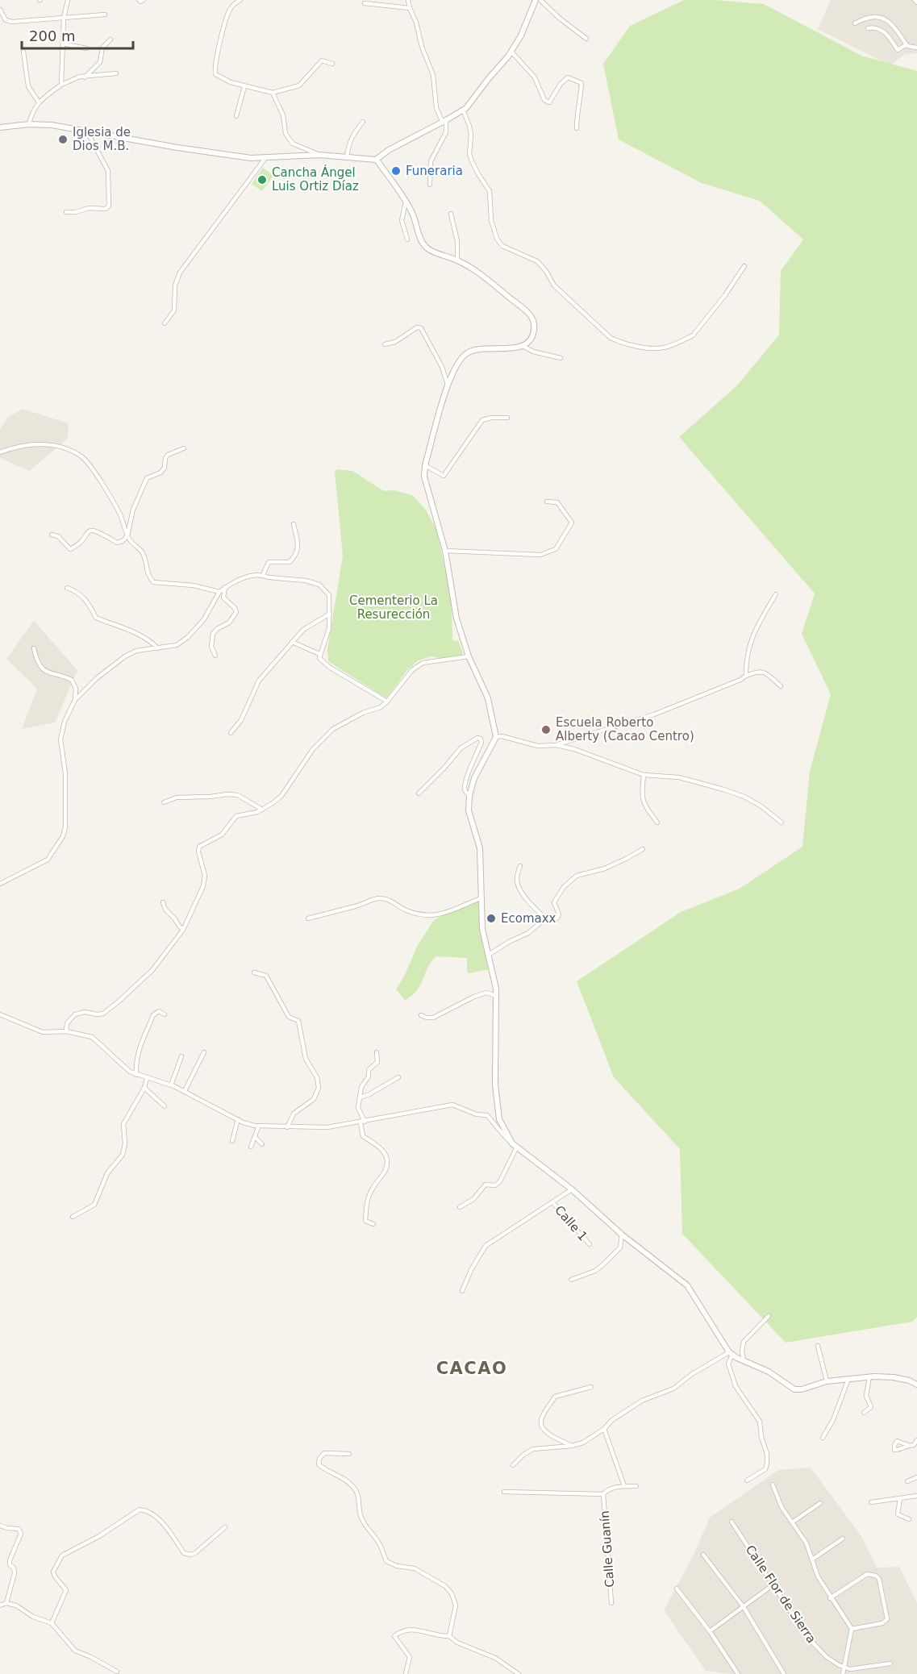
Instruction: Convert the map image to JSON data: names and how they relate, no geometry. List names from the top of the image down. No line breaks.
{"streets":{"street":["Calle 1","Calle Guanín","Calle Flor de Sierra"]},"districts":["CACAO"],"parks":["Cementerio La Resurección"],"places":["Iglesia de Dios M.B.","Funeraria","Cancha Ángel Luis Ortiz Díaz","Escuela Roberto Alberty (Cacao Centro)","Ecomaxx"],"scale_bar":"200 m"}
